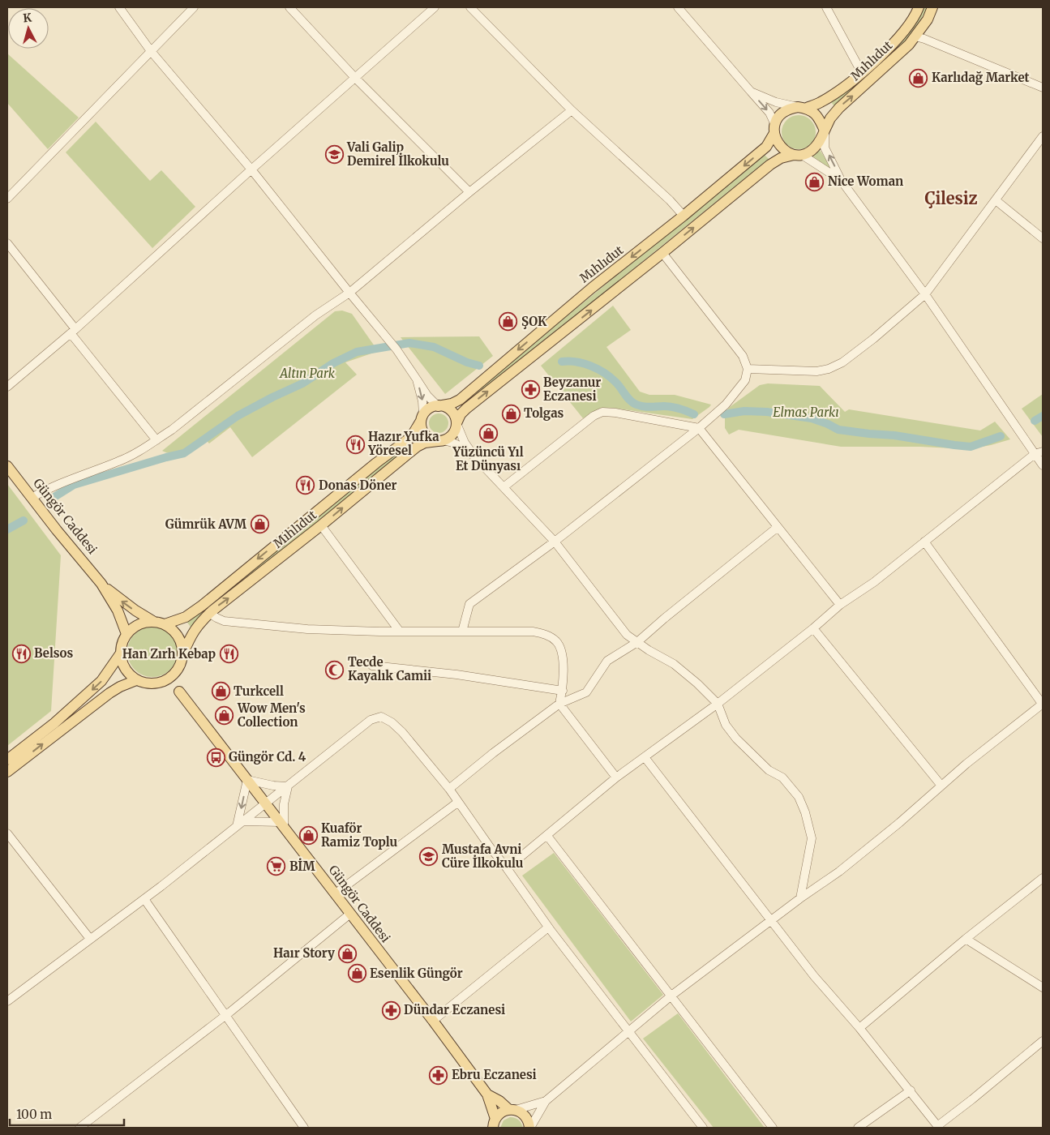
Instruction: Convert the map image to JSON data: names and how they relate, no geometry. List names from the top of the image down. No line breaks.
{"streets":{"main road":["Mıhlıdut","Güngör Caddesi"]},"districts":["Çilesiz"],"parks":["Altın Park","Elmas Parkı"],"places":{"shop":["Karlıdağ Market","Nice Woman","ŞOK","Tolgas","Yüzüncü Yıl Et Dünyası","Gümrük AVM","Turkcell","Wow Men's Collection","Kuaför Ramiz Toplu","Haır Story","Esenlik Güngör"],"school or university":["Vali Galip Demirel İlkokulu","Mustafa Avni Cüre İlkokulu"],"pharmacy":["Beyzanur Eczanesi","Dündar Eczanesi","Ebru Eczanesi"],"restaurant":["Hazır Yufka Yöresel","Donas Döner","Belsos","Han Zırh Kebap"],"mosque":["Tecde Kayalık Camii"],"bus stop":["Güngör Cd. 4"],"supermarket":["BİM"]},"scale_bar":"100 m","north":"top"}
